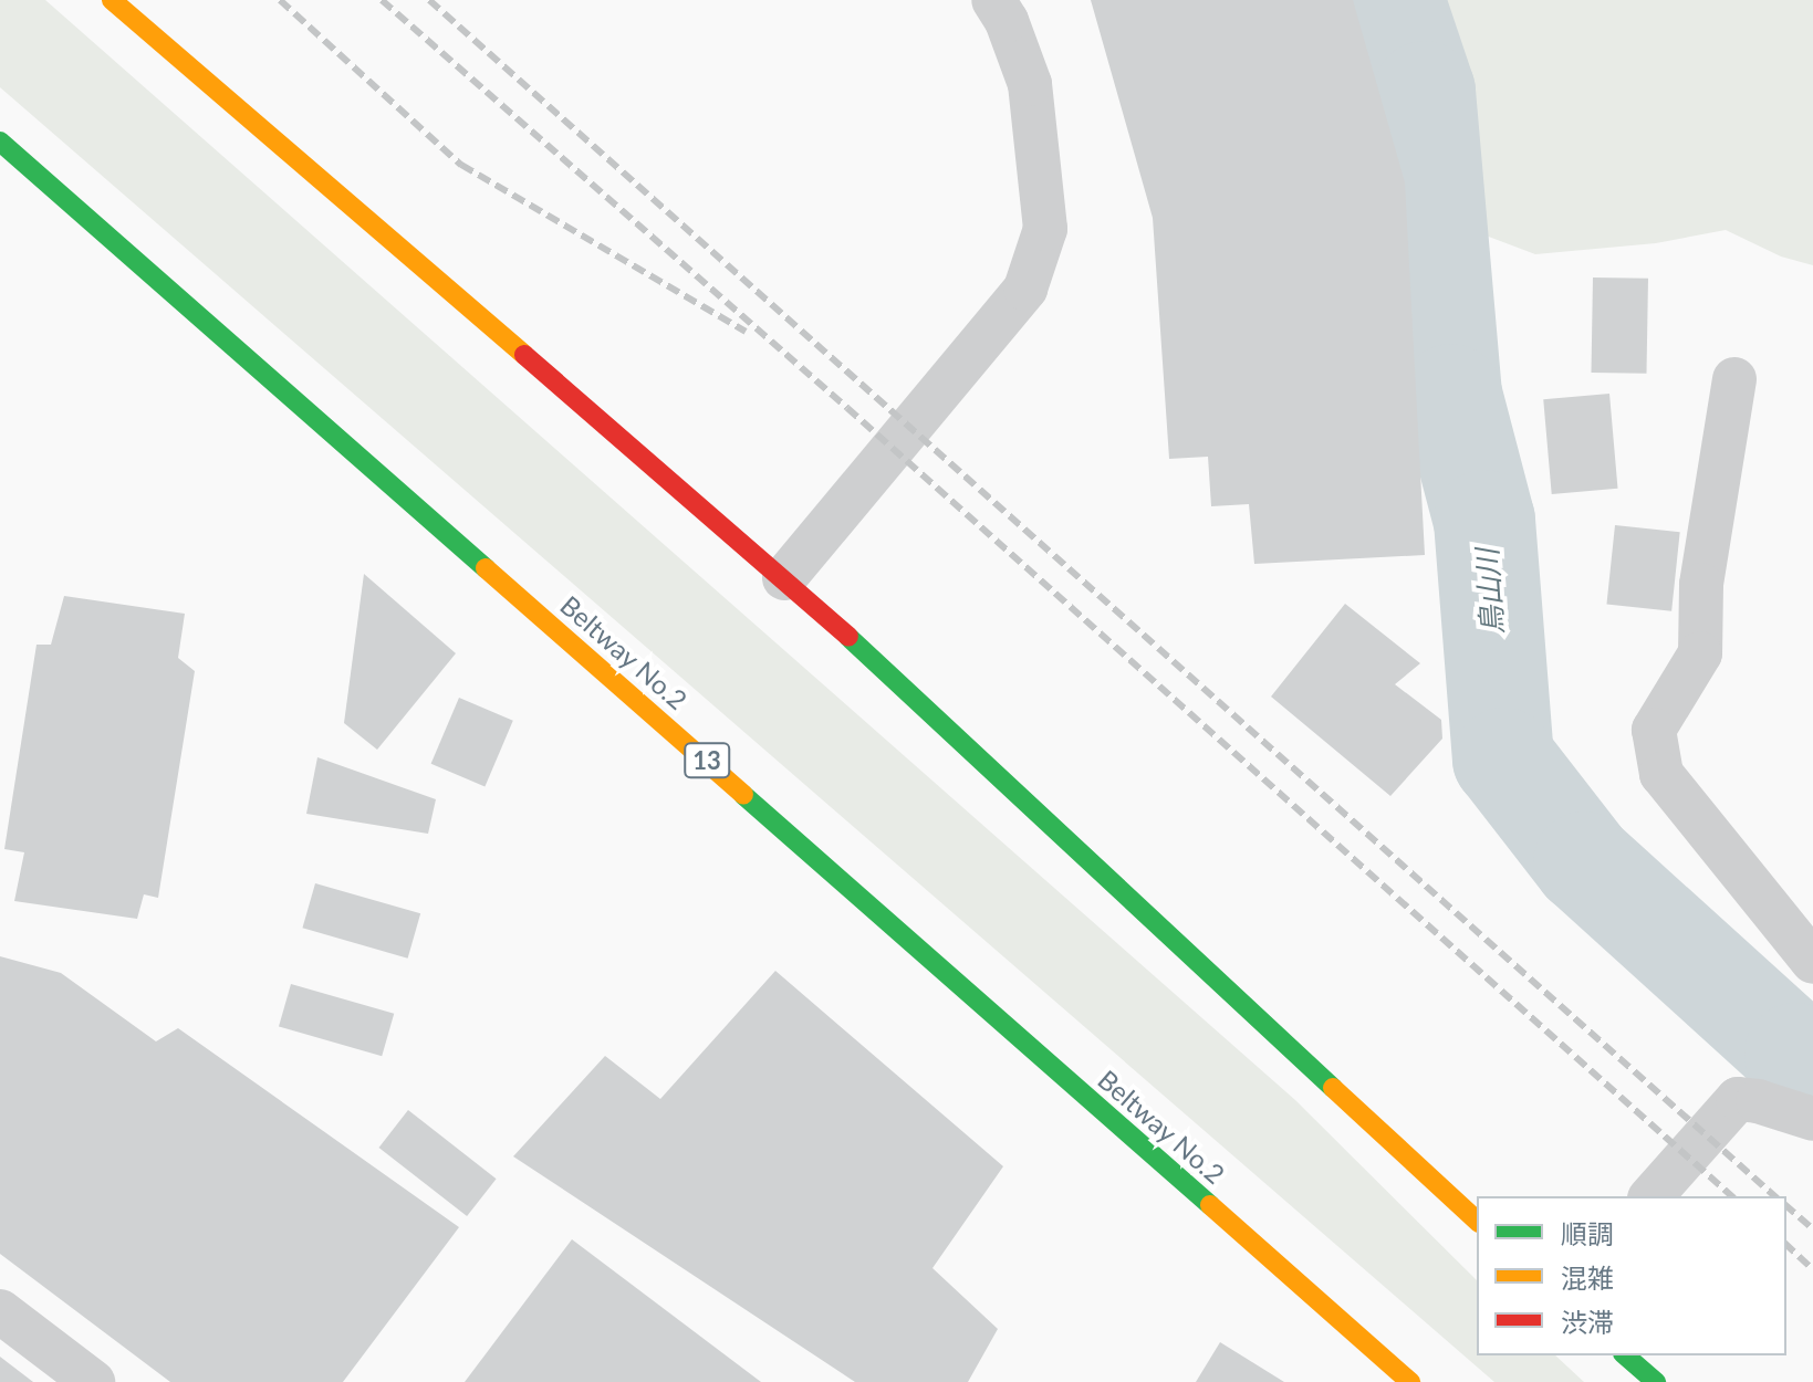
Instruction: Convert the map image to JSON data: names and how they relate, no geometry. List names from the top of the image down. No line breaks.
{"streets":{"main road":["Beltway No.2","13"]},"water":["鳥山川"],"legend":["順調","混雑","渋滞"]}
